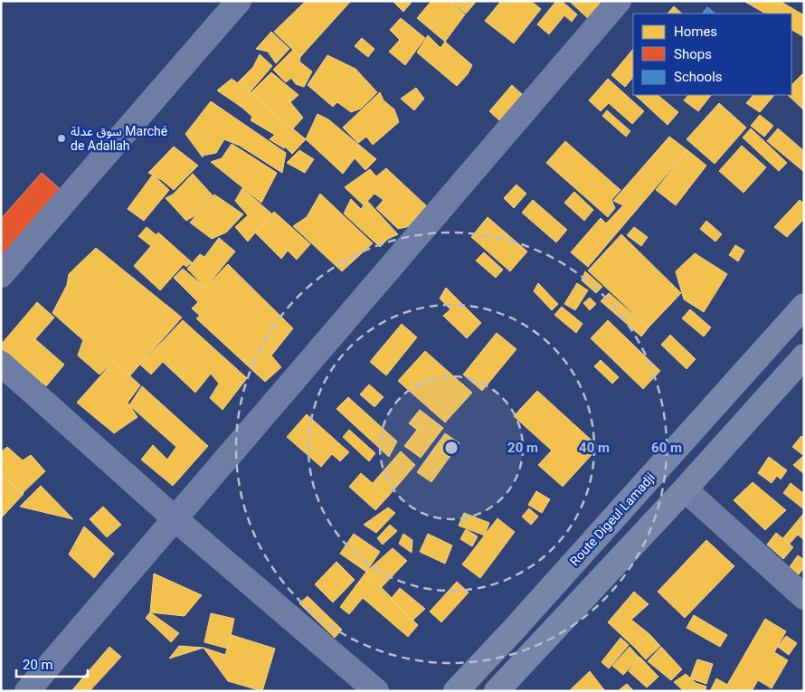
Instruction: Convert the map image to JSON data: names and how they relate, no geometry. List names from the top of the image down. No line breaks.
{"streets":{"main road":["Route Digeul Lamadji"]},"places":["سوق عدلة Marché de Adallah"],"legend":["Homes","Shops","Schools"],"scale_bar":"20 m","rings":["20 m","40 m","60 m"]}
